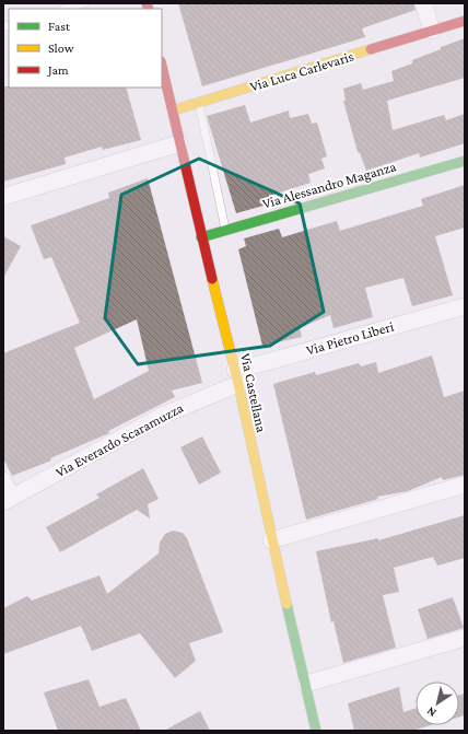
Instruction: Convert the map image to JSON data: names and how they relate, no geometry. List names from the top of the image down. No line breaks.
{"streets":{"street":["Via Luca Carlevaris","Via Alessandro Maganza","Via Pietro Liberi","Via Castellana","Via Everardo Scaramuzza"]},"crossings":[["Via Luca Carlevaris","Via Castellana"],["Via Alessandro Maganza","Via Castellana"],["Via Pietro Liberi","Via Castellana"],["Via Pietro Liberi","Via Everardo Scaramuzza"],["Via Castellana","Via Everardo Scaramuzza"]],"legend":["Fast","Slow","Jam"],"north":"bottom left"}
